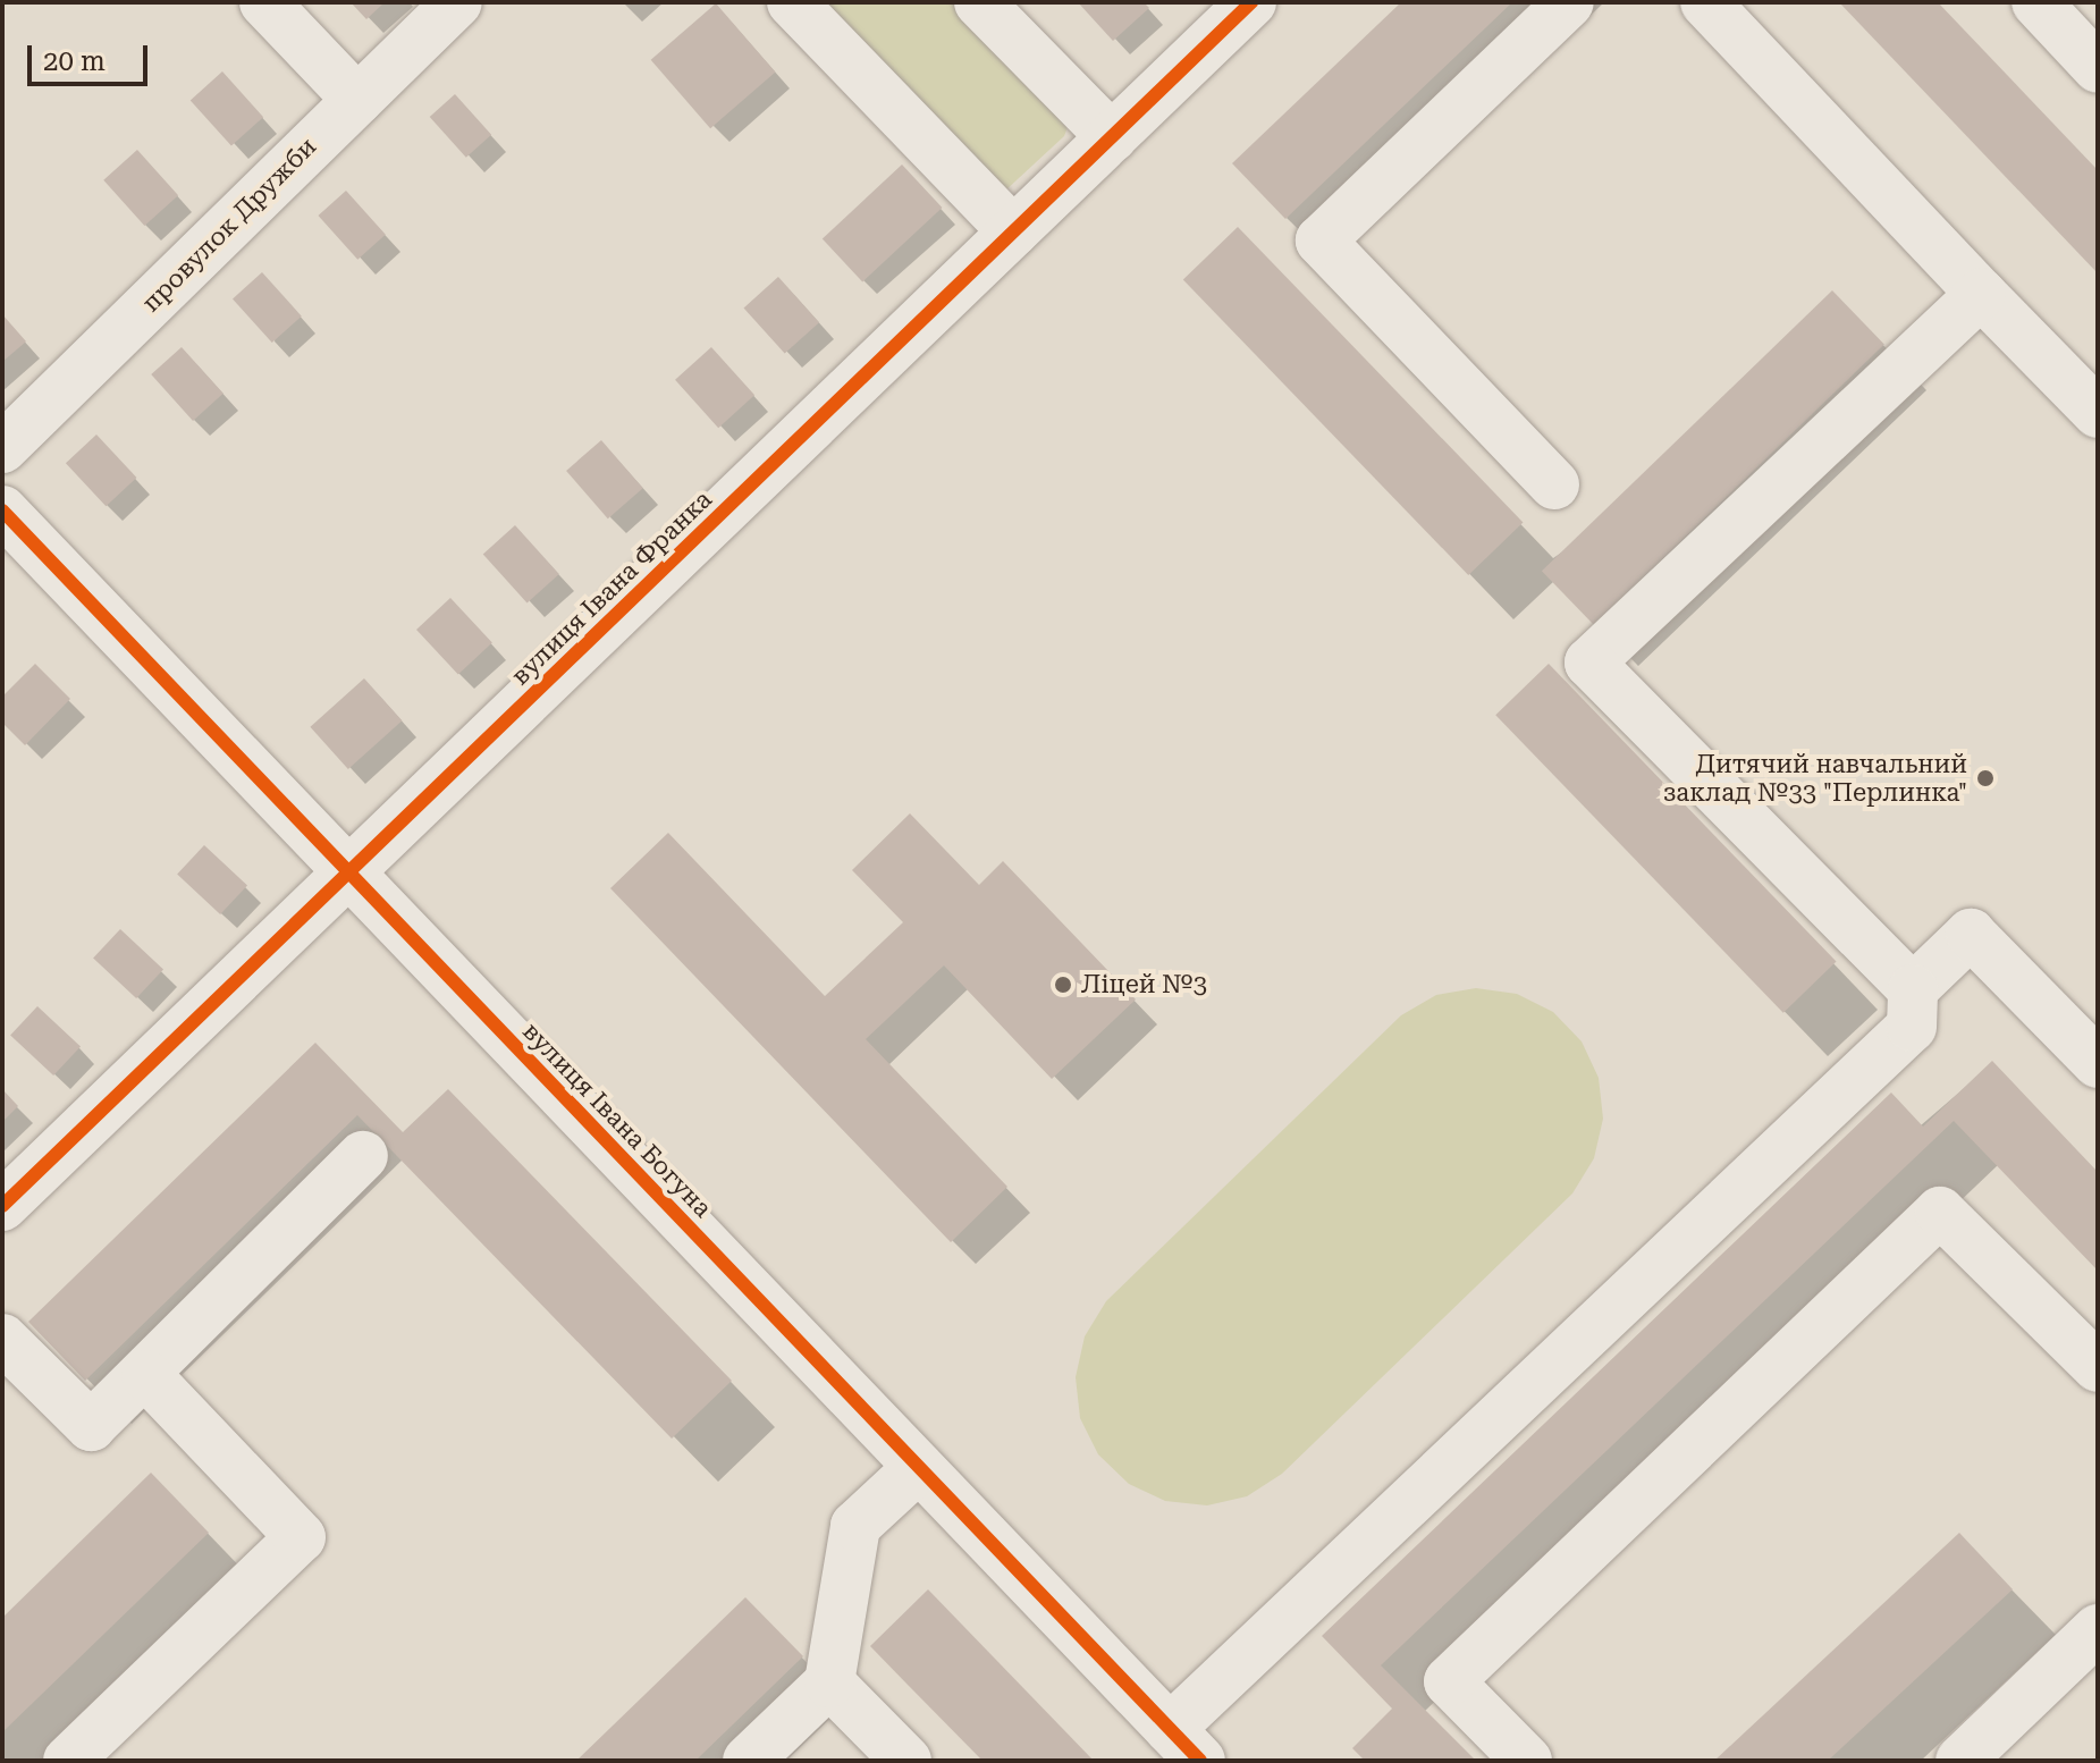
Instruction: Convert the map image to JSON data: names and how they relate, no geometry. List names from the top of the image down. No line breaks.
{"streets":{"street":["провулок Дружби","вулиця Івана Франка","вулиця Івана Богуна"]},"crossings":[["вулиця Івана Франка","вулиця Івана Богуна"]],"places":["Дитячий навчальний заклад №33 \"Перлинка\"","Ліцей №3"],"scale_bar":"20 m"}
